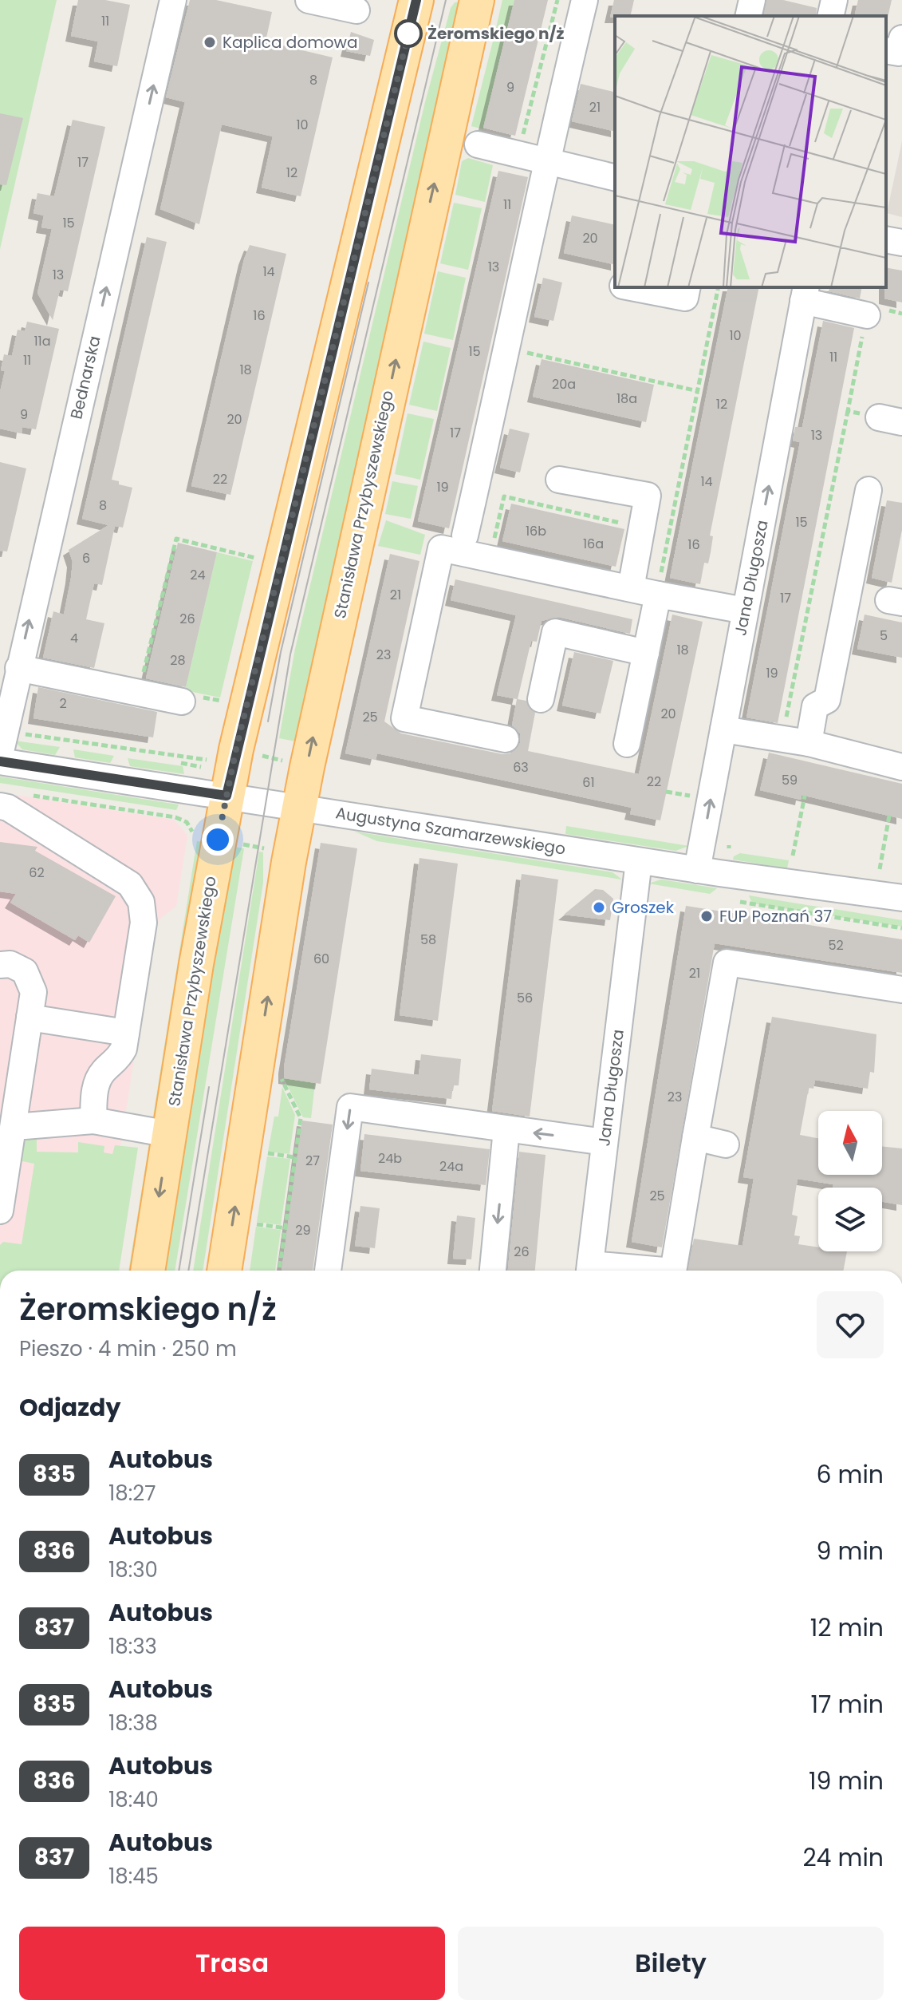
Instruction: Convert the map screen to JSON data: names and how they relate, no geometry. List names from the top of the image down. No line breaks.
{"streets":{"main road":["Stanisława Przybyszewskiego"],"street":["Bednarska","Jana Długosza","Augustyna Szamarzewskiego"]},"crossings":[["Stanisława Przybyszewskiego","Augustyna Szamarzewskiego"],["Jana Długosza","Augustyna Szamarzewskiego"]],"one_way":["Bednarska"],"places":["Żeromskiego n/ż","Kaplica domowa","Groszek","FUP Poznań 37"],"lines":["bus line 835"],"house_numbers":["11","8","9","21","10","17","12","11","15","20","13","14","13","16","10","11a","15","11","11","18","20a","18a","12","9","20","17","13","22","14","19","8","15","16b","16a","16","6","24","21","17","26","5","4","18","23","28","19","2","20","25","63","59","22","61","62","58","52","60","21","56","23","24b","27","24a","25","29","26"],"north":"top","page":{"heading":[["Żeromskiego n/ż","Pieszo · 4 min · 250 m"],"Odjazdy"],"list":[{"mark":"835","name":"Autobus","note":"18:27","value":"6 min"},{"mark":"836","name":"Autobus","note":"18:30","value":"9 min"},{"mark":"837","name":"Autobus","note":"18:33","value":"12 min"},{"mark":"835","name":"Autobus","note":"18:38","value":"17 min"},{"mark":"836","name":"Autobus","note":"18:40","value":"19 min"},{"mark":"837","name":"Autobus","note":"18:45","value":"24 min"}],"buttons":["Trasa","Bilety"]}}
